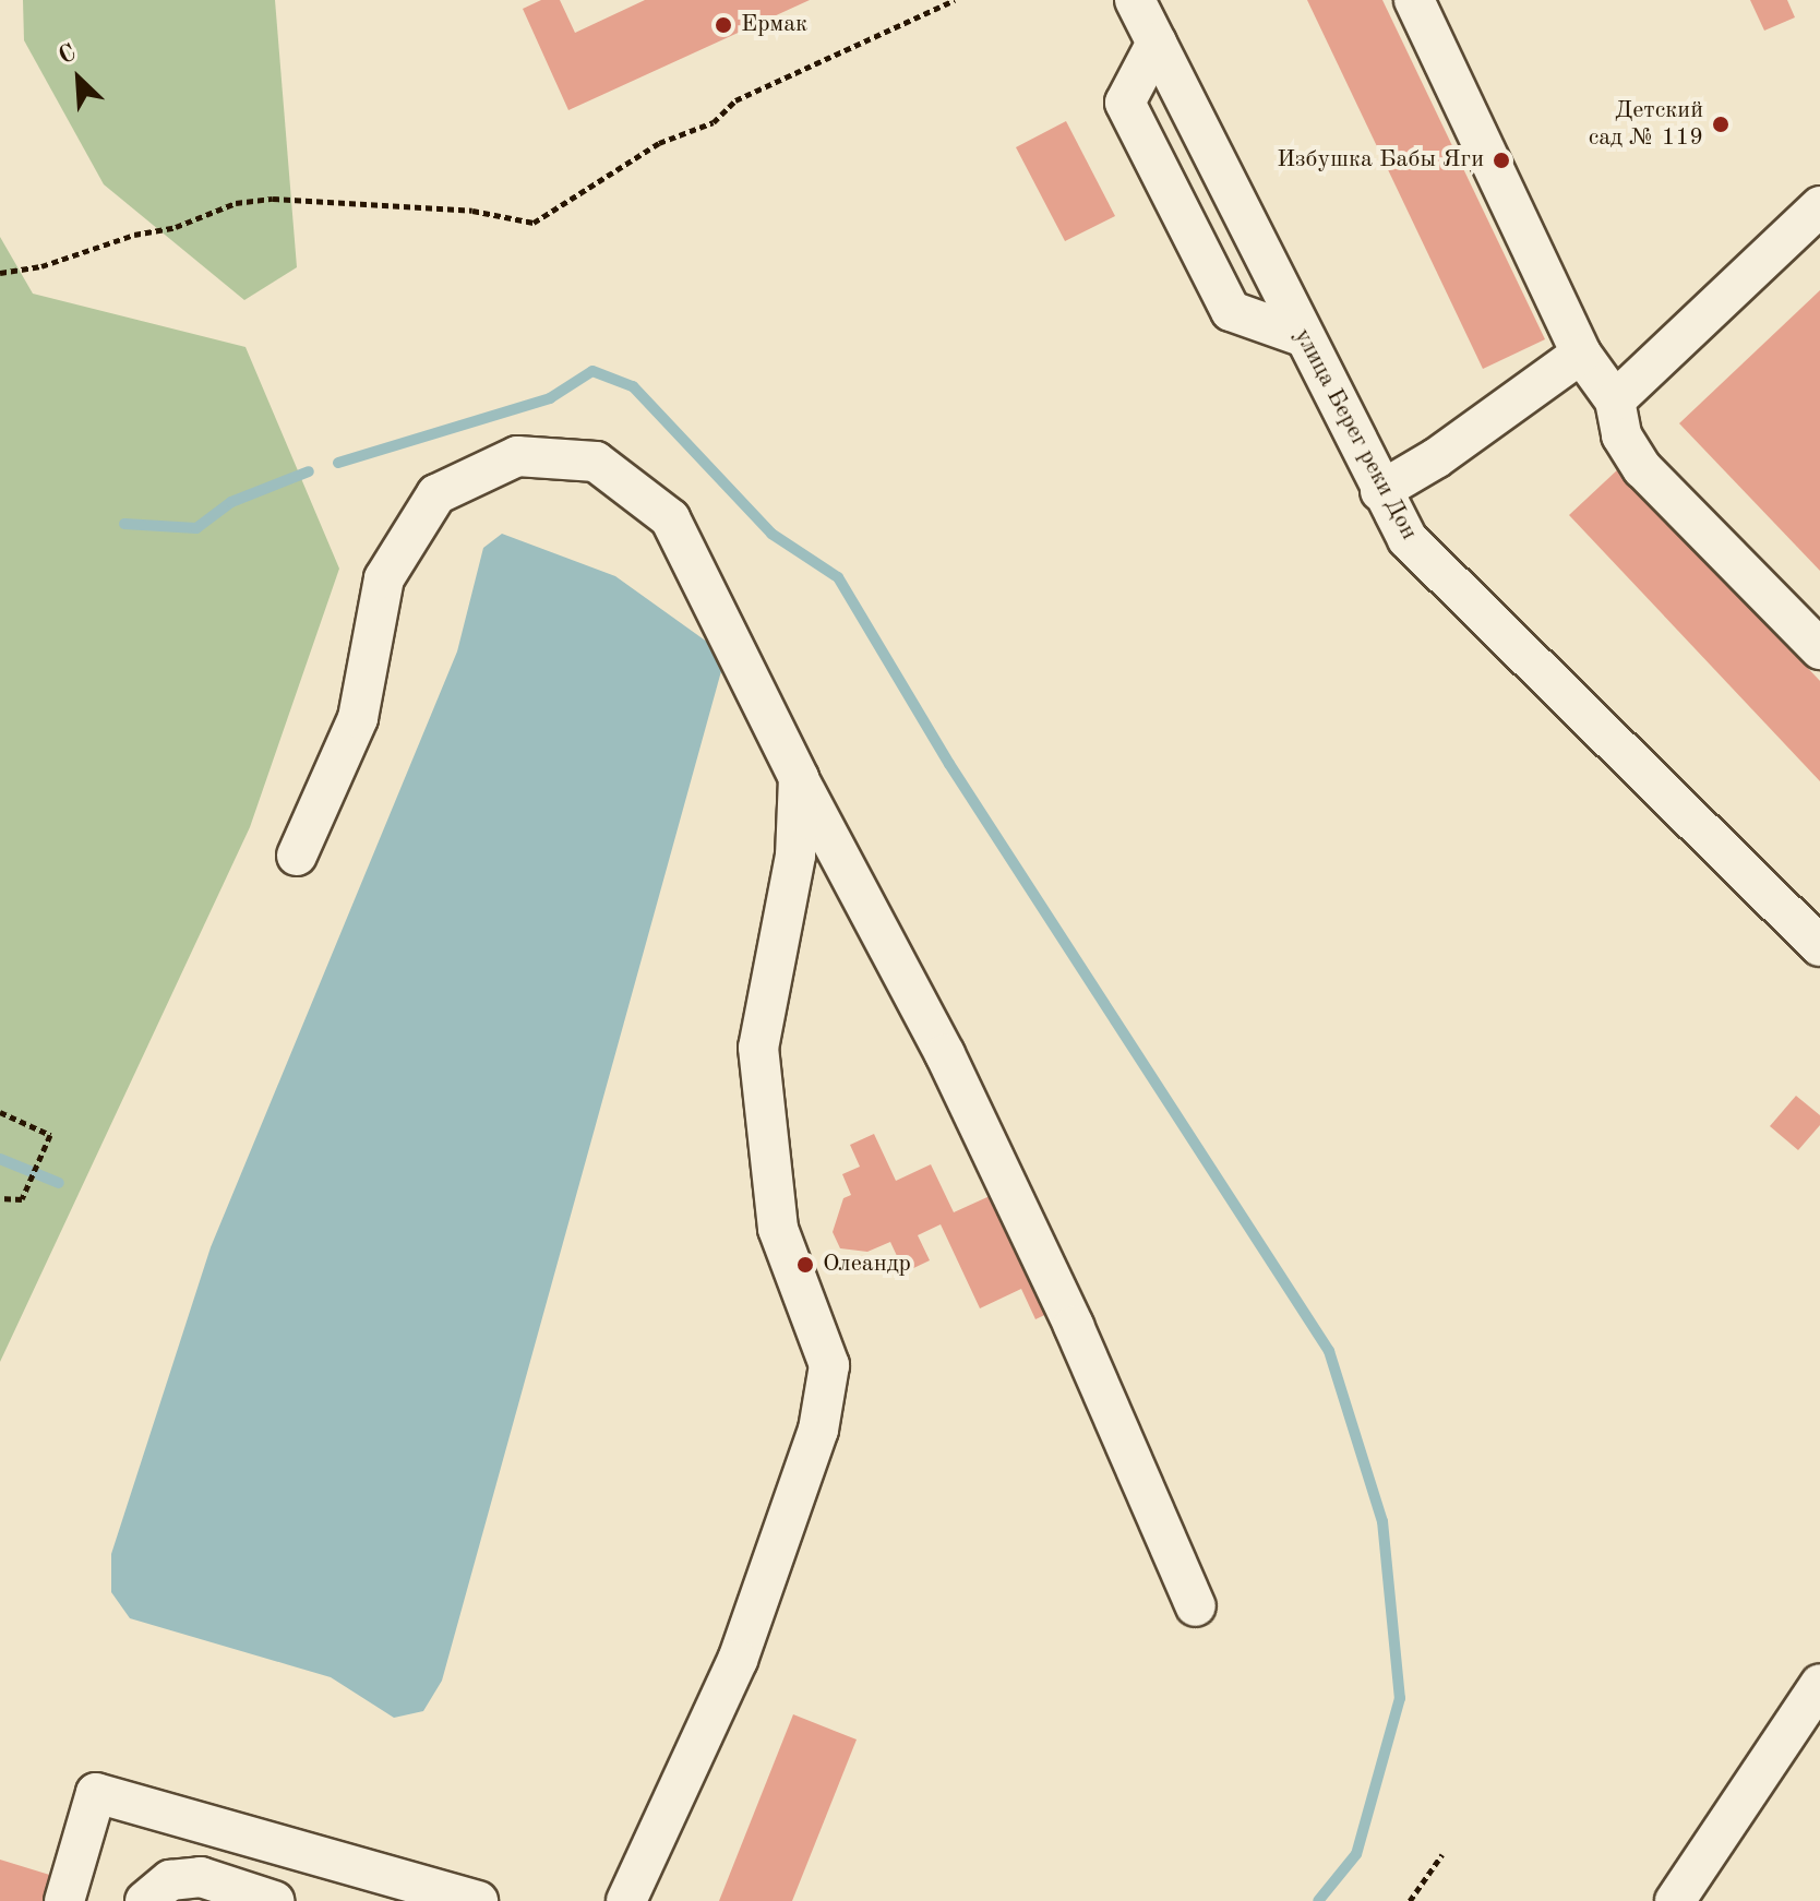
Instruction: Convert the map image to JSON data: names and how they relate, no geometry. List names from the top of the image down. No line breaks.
{"streets":{"street":["улица Берег реки Дон"]},"places":["Ермак","Детский сад № 119","Избушка Бабы Яги","Олеандр"],"north":"top left"}
